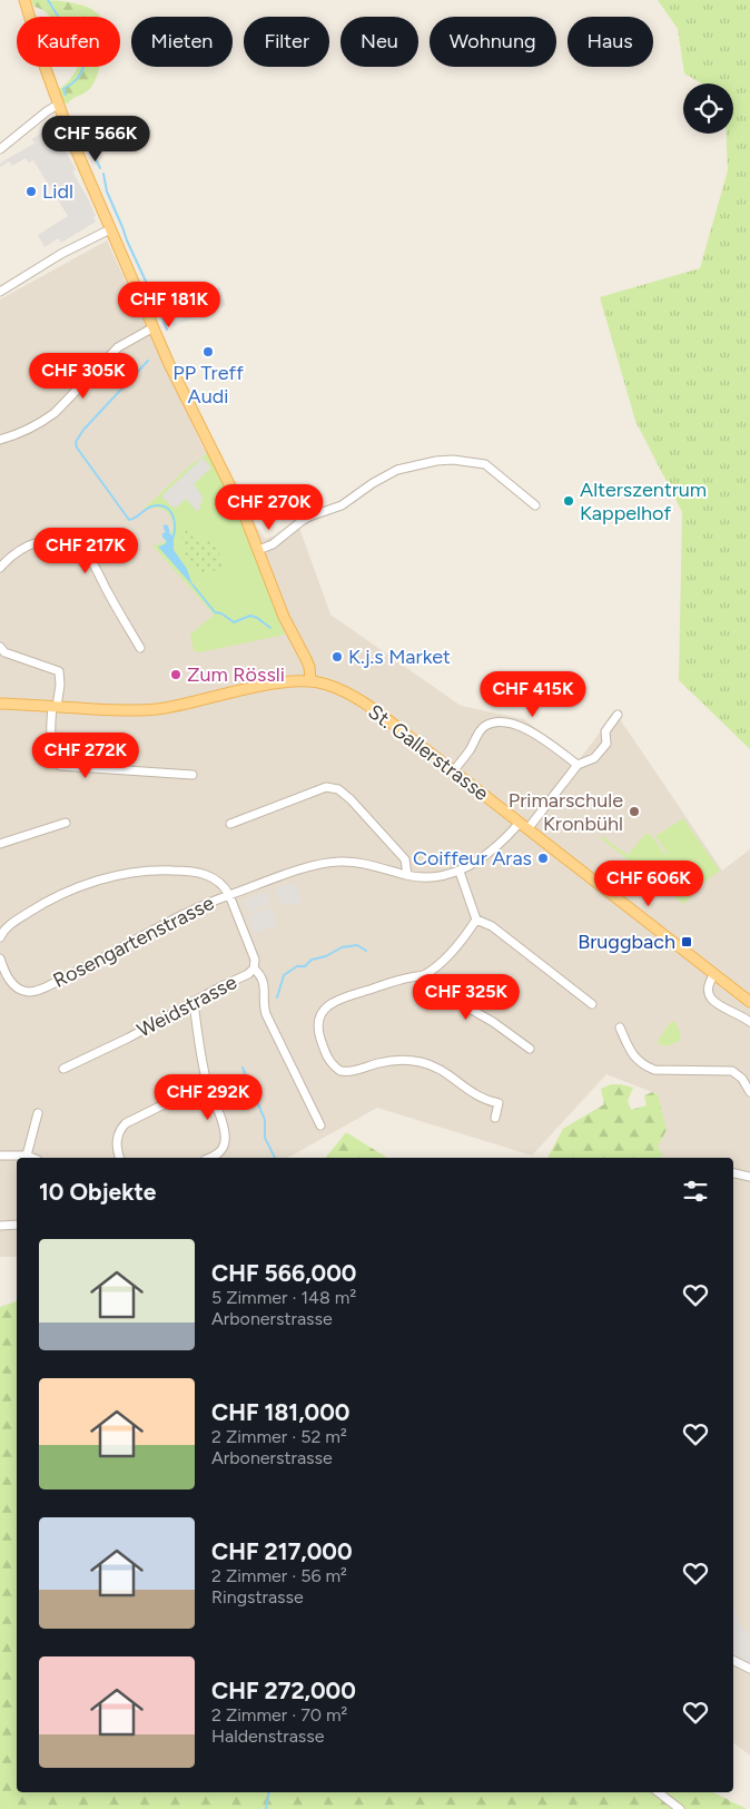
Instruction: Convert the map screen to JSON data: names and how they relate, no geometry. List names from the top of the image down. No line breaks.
{"streets":{"main road":["St. Gallerstrasse"],"street":["Rosengartenstrasse","Weidstrasse"]},"crossings":[["Rosengartenstrasse","Weidstrasse"]],"places":{"other":["Lidl","PP Treff Audi","Alterszentrum Kappelhof","K.j.s Market","Zum Rössli","Primarschule Kronbühl","Coiffeur Aras"],"transit":["Bruggbach"]},"page":{"chip":["Kaufen","Mieten","Filter","Neu","Wohnung","Haus"],"price":["CHF 566K","CHF 181K","CHF 305K","CHF 270K","CHF 217K","CHF 415K","CHF 272K","CHF 606K","CHF 325K","CHF 292K"],"heading":"10 Objekte","list":[{"name":"CHF 566,000","note":"5 Zimmer · 148 m² · Arbonerstrasse"},{"name":"CHF 181,000","note":"2 Zimmer · 52 m² · Arbonerstrasse"},{"name":"CHF 217,000","note":"2 Zimmer · 56 m² · Ringstrasse"},{"name":"CHF 272,000","note":"2 Zimmer · 70 m² · Haldenstrasse"}]}}
